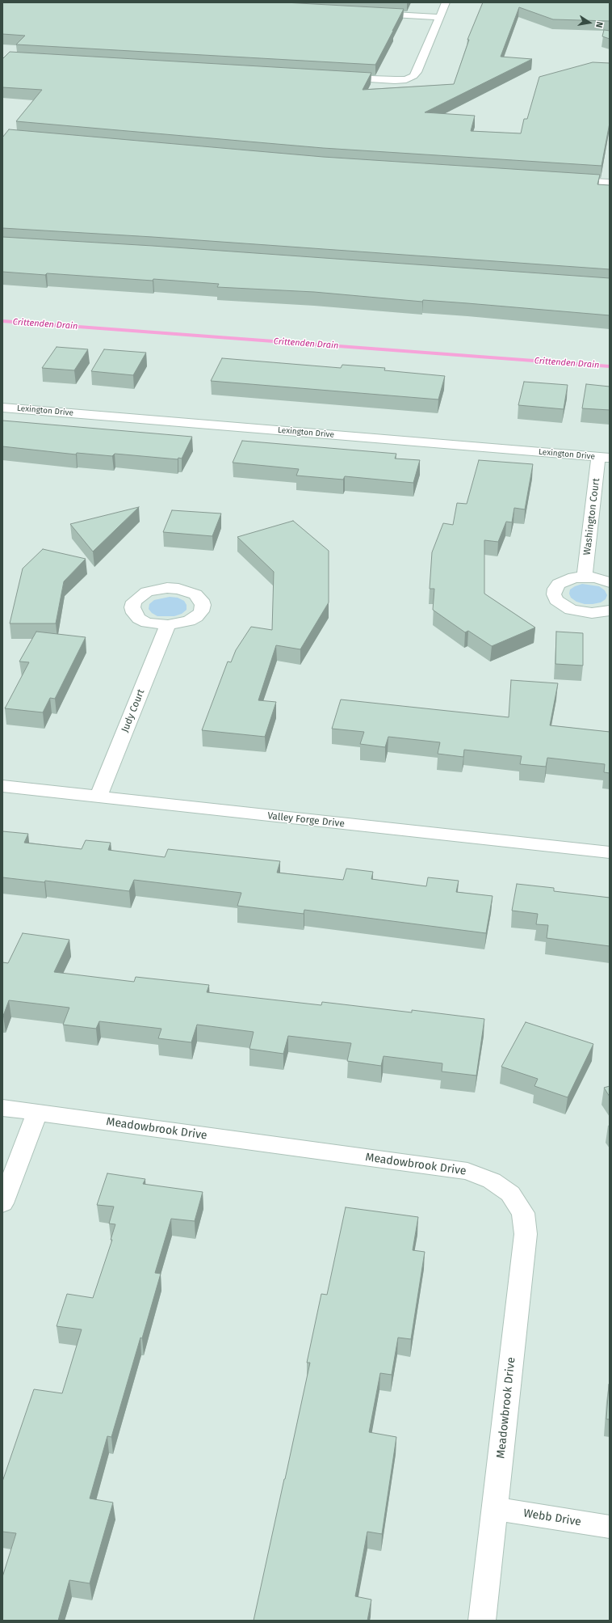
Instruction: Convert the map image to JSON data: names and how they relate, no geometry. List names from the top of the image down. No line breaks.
{"streets":{"street":["Lexington Drive","Washington Court","Judy Court","Valley Forge Drive","Meadowbrook Drive","Webb Drive"]},"crossings":[["Lexington Drive","Washington Court"],["Judy Court","Valley Forge Drive"],["Meadowbrook Drive","Webb Drive"]],"water":["Crittenden Drain"],"north":"right"}
